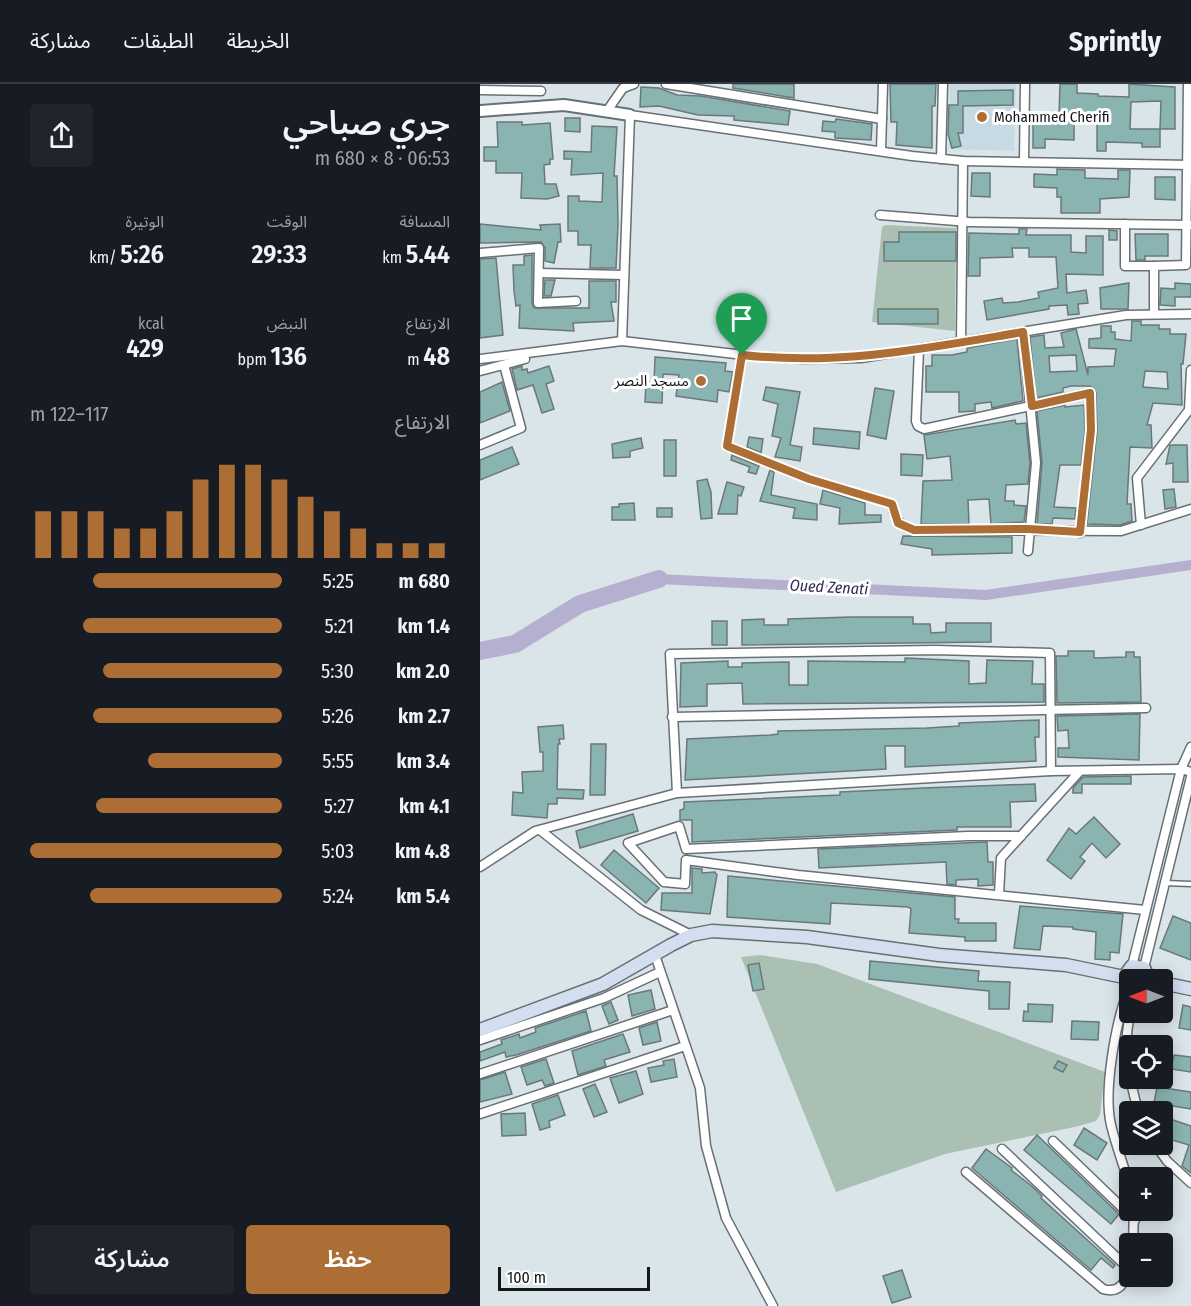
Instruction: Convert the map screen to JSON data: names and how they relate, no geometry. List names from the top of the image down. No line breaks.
{"water":["Oued Zenati"],"places":["Mohammed Cherifi","مسجد النصر"],"scale_bar":"100 m","north":"left","page":{"header":"Sprintly","nav":["الخريطة","الطبقات","مشاركة"],"heading":["جري صباحي","06:53 · 8 × 680 m"],"stats":[["المسافة","5.44 km"],["الوقت","29:33"],["الوتيرة","5:26 /km"],["الارتفاع","48 m"],["النبض","136 bpm"],["kcal","429"]],"chart":["الارتفاع","117–122 m"],"list":[{"name":"680 m","note":"5:25"},{"name":"1.4 km","note":"5:21"},{"name":"2.0 km","note":"5:30"},{"name":"2.7 km","note":"5:26"},{"name":"3.4 km","note":"5:55"},{"name":"4.1 km","note":"5:27"},{"name":"4.8 km","note":"5:03"},{"name":"5.4 km","note":"5:24"}],"map_buttons":["+","−"],"buttons":["حفظ","مشاركة"],"scale":"100 m"}}
